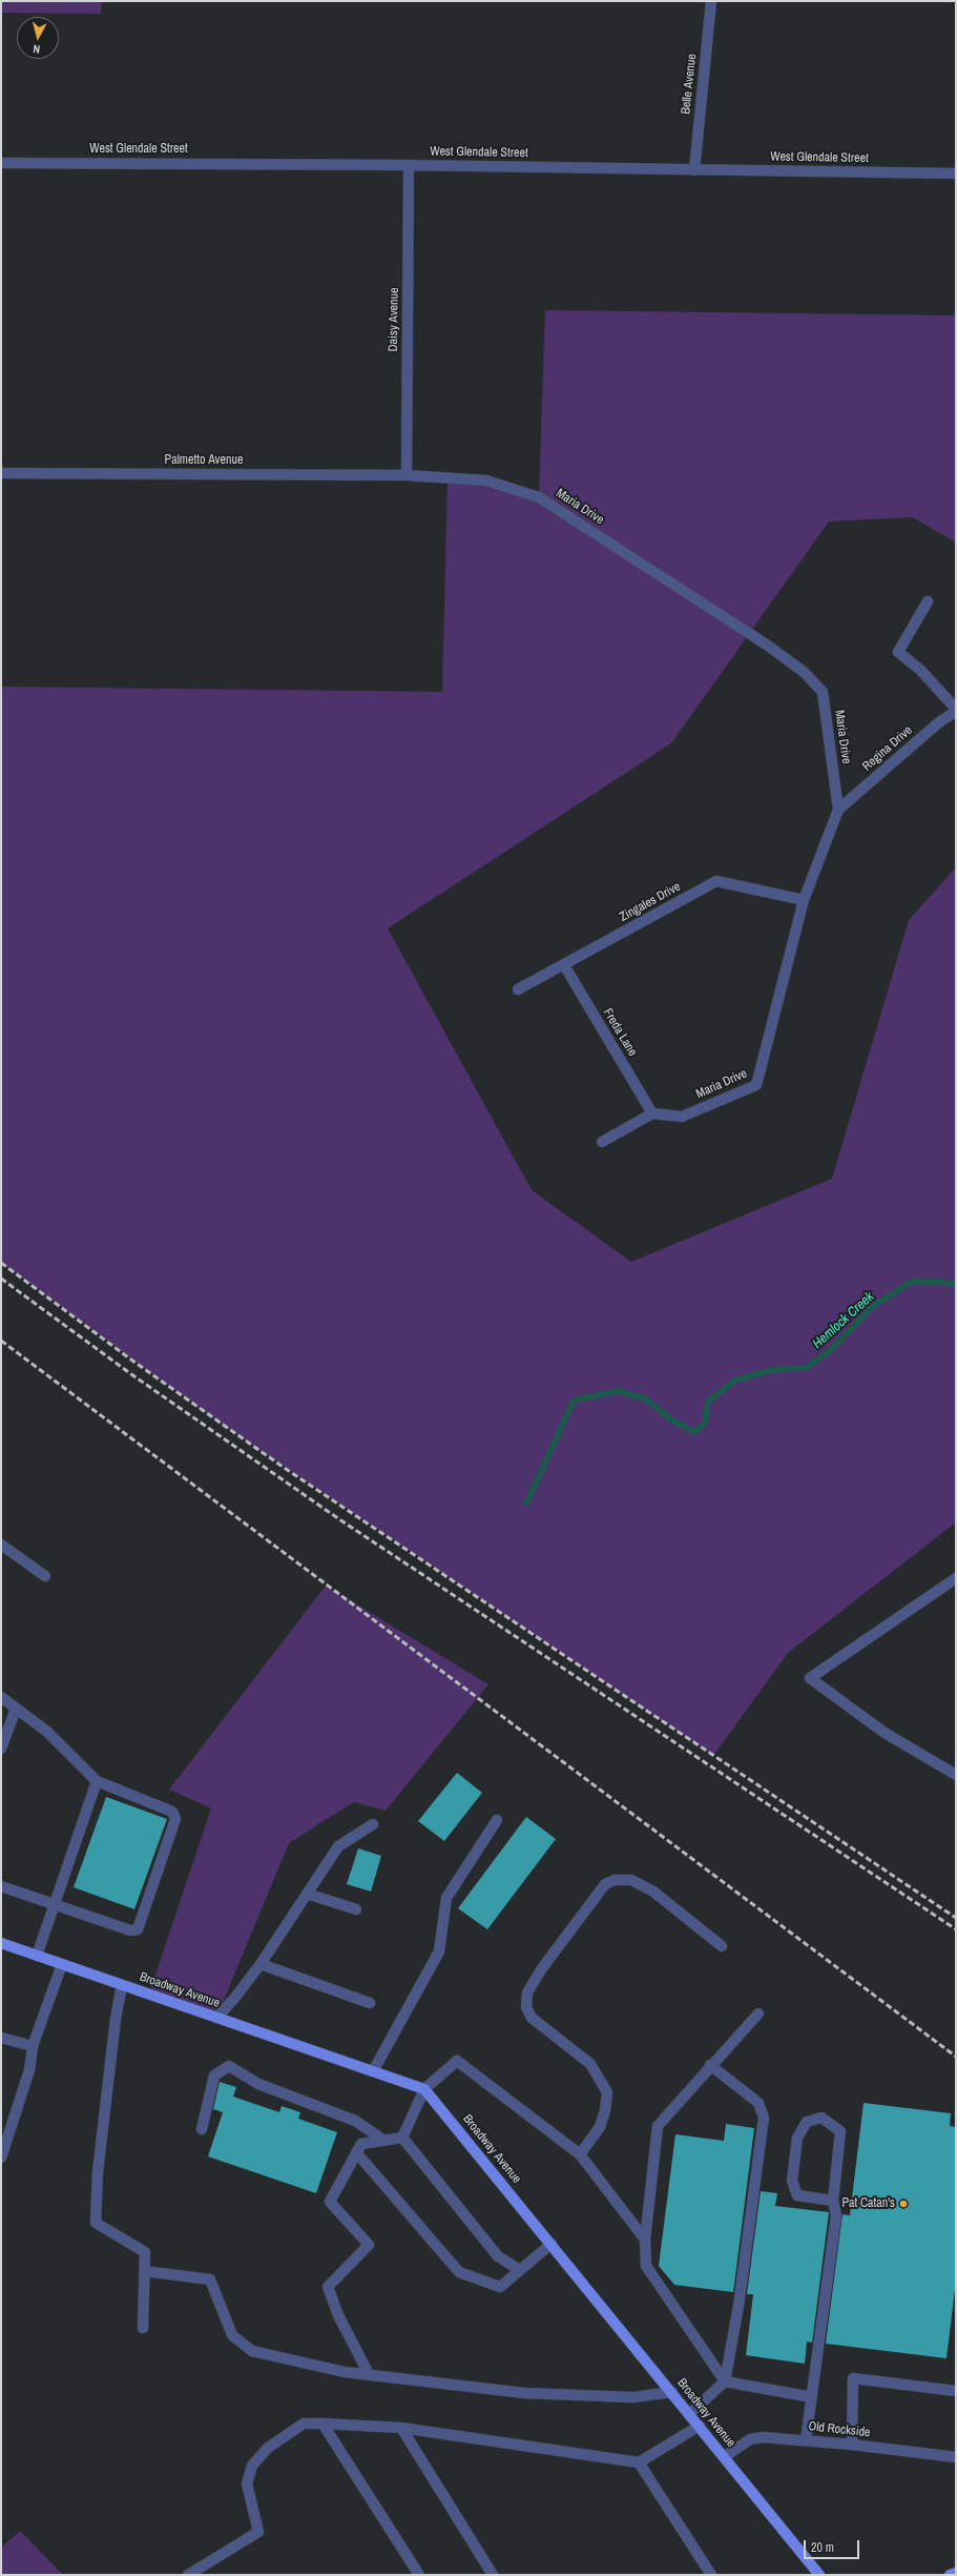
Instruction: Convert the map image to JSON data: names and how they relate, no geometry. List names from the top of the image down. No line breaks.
{"streets":{"main road":["Broadway Avenue"],"street":["Belle Avenue","West Glendale Street","Daisy Avenue","Palmetto Avenue","Maria Drive","Regina Drive","Zingales Drive","Freda Lane","Old Rockside"]},"crossings":[["Belle Avenue","West Glendale Street"],["West Glendale Street","Daisy Avenue"],["Daisy Avenue","Palmetto Avenue"],["Daisy Avenue","Maria Drive"],["Palmetto Avenue","Maria Drive"],["Maria Drive","Regina Drive"],["Maria Drive","Zingales Drive"],["Maria Drive","Freda Lane"],["Zingales Drive","Freda Lane"],["Broadway Avenue","Old Rockside"]],"water":["Hemlock Creek"],"places":["Pat Catan's"],"scale_bar":"20 m","north":"bottom"}
